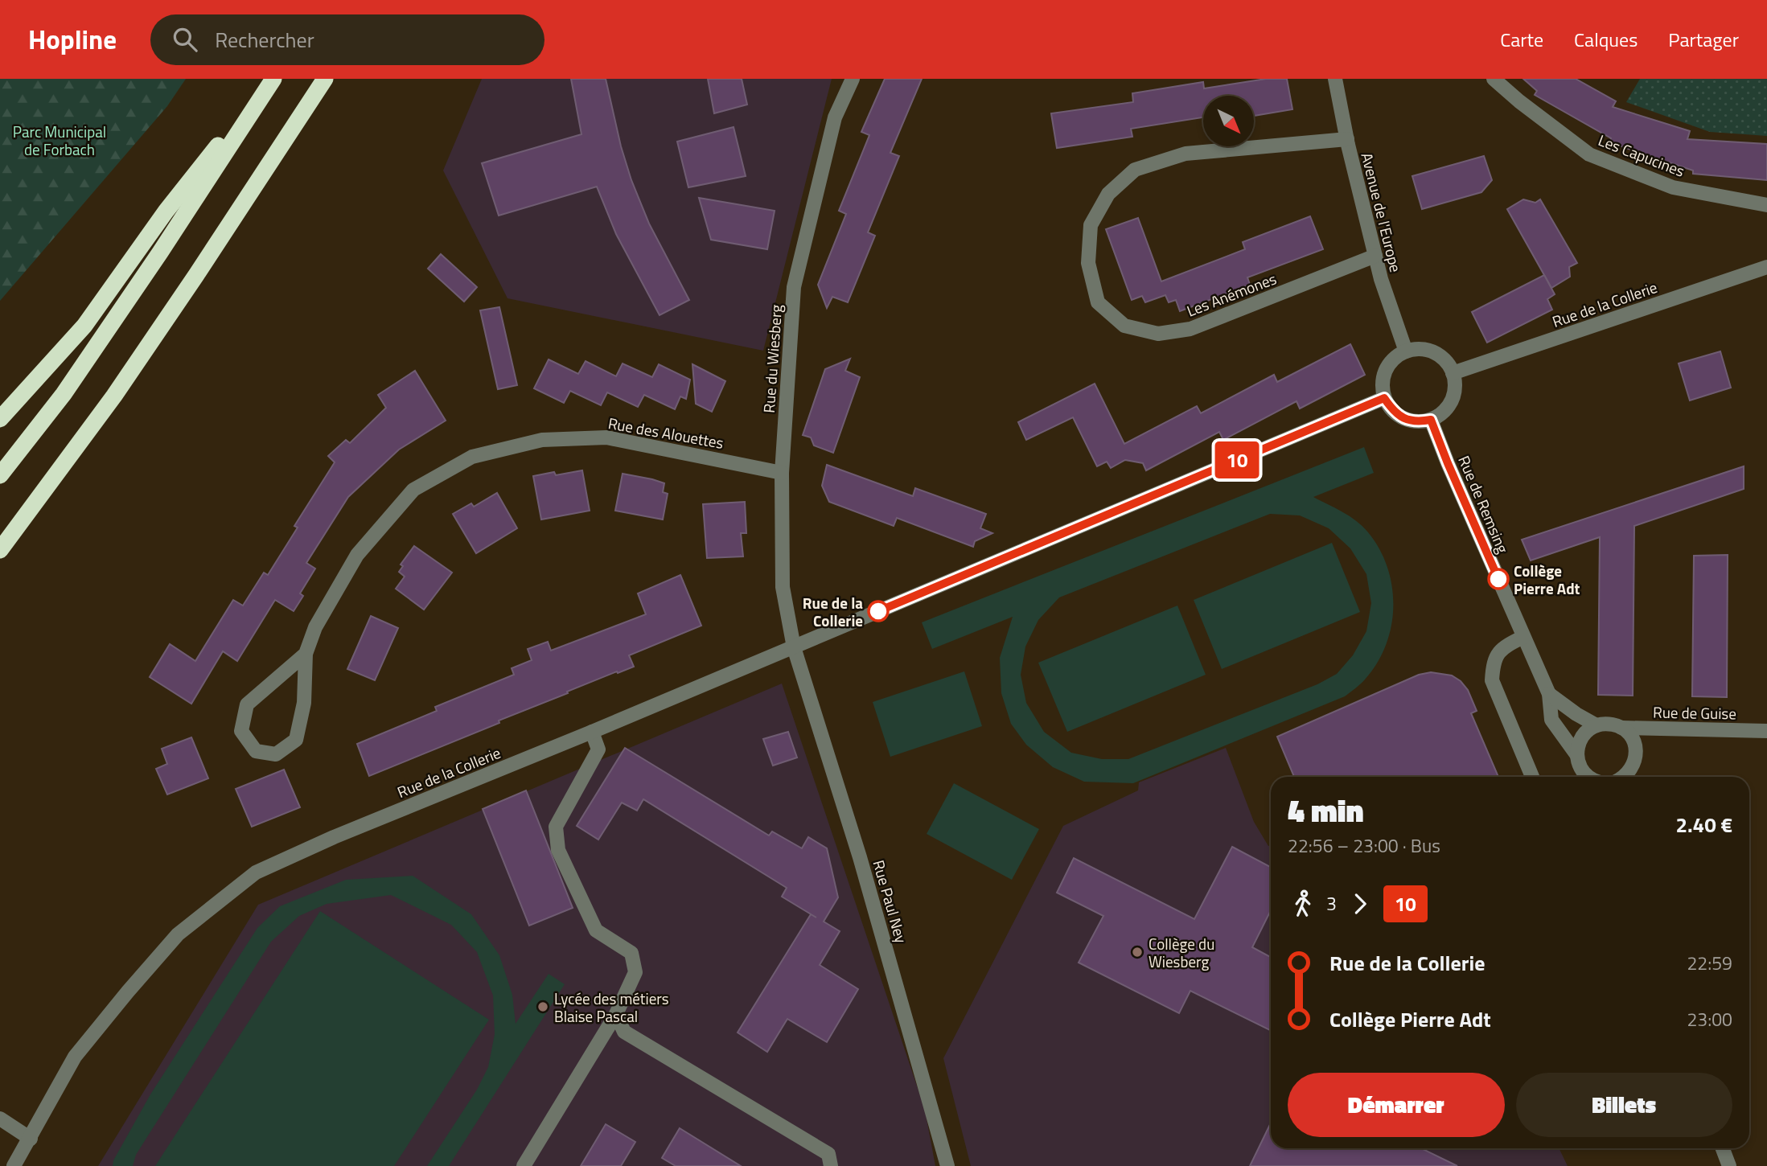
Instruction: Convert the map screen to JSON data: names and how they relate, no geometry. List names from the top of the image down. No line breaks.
{"streets":{"street":["Les Capucines","Avenue de l'Europe","Les Anémones","Rue de la Collerie","Rue du Wiesberg","Rue des Alouettes","Rue de Remsing","Rue de Guise","Rue Paul Ney"]},"crossings":[["Avenue de l'Europe","Les Anémones"],["Avenue de l'Europe","Rue de la Collerie"],["Avenue de l'Europe","Rue de Remsing"],["Rue de la Collerie","Rue du Wiesberg"],["Rue de la Collerie","Rue de Remsing"],["Rue de la Collerie","Rue Paul Ney"],["Rue du Wiesberg","Rue des Alouettes"],["Rue du Wiesberg","Rue Paul Ney"],["Rue de Remsing","Rue de Guise"]],"parks":["Parc Municipal de Forbach"],"places":["Collège Pierre Adt","Rue de la Collerie","Collège du Wiesberg","Lycée des métiers Blaise Pascal"],"lines":["bus line 10"],"north":"bottom right","page":{"header":"Hopline","search":"Rechercher","nav":["Carte","Calques","Partager"],"on_map":"10","heading":["4 min","22:56 – 23:00 · Bus","2.40 €"],"legs":["3","10"],"list":[{"name":"Rue de la Collerie","value":"22:59"},{"name":"Collège Pierre Adt","value":"23:00"}],"buttons":["Démarrer","Billets"]}}
